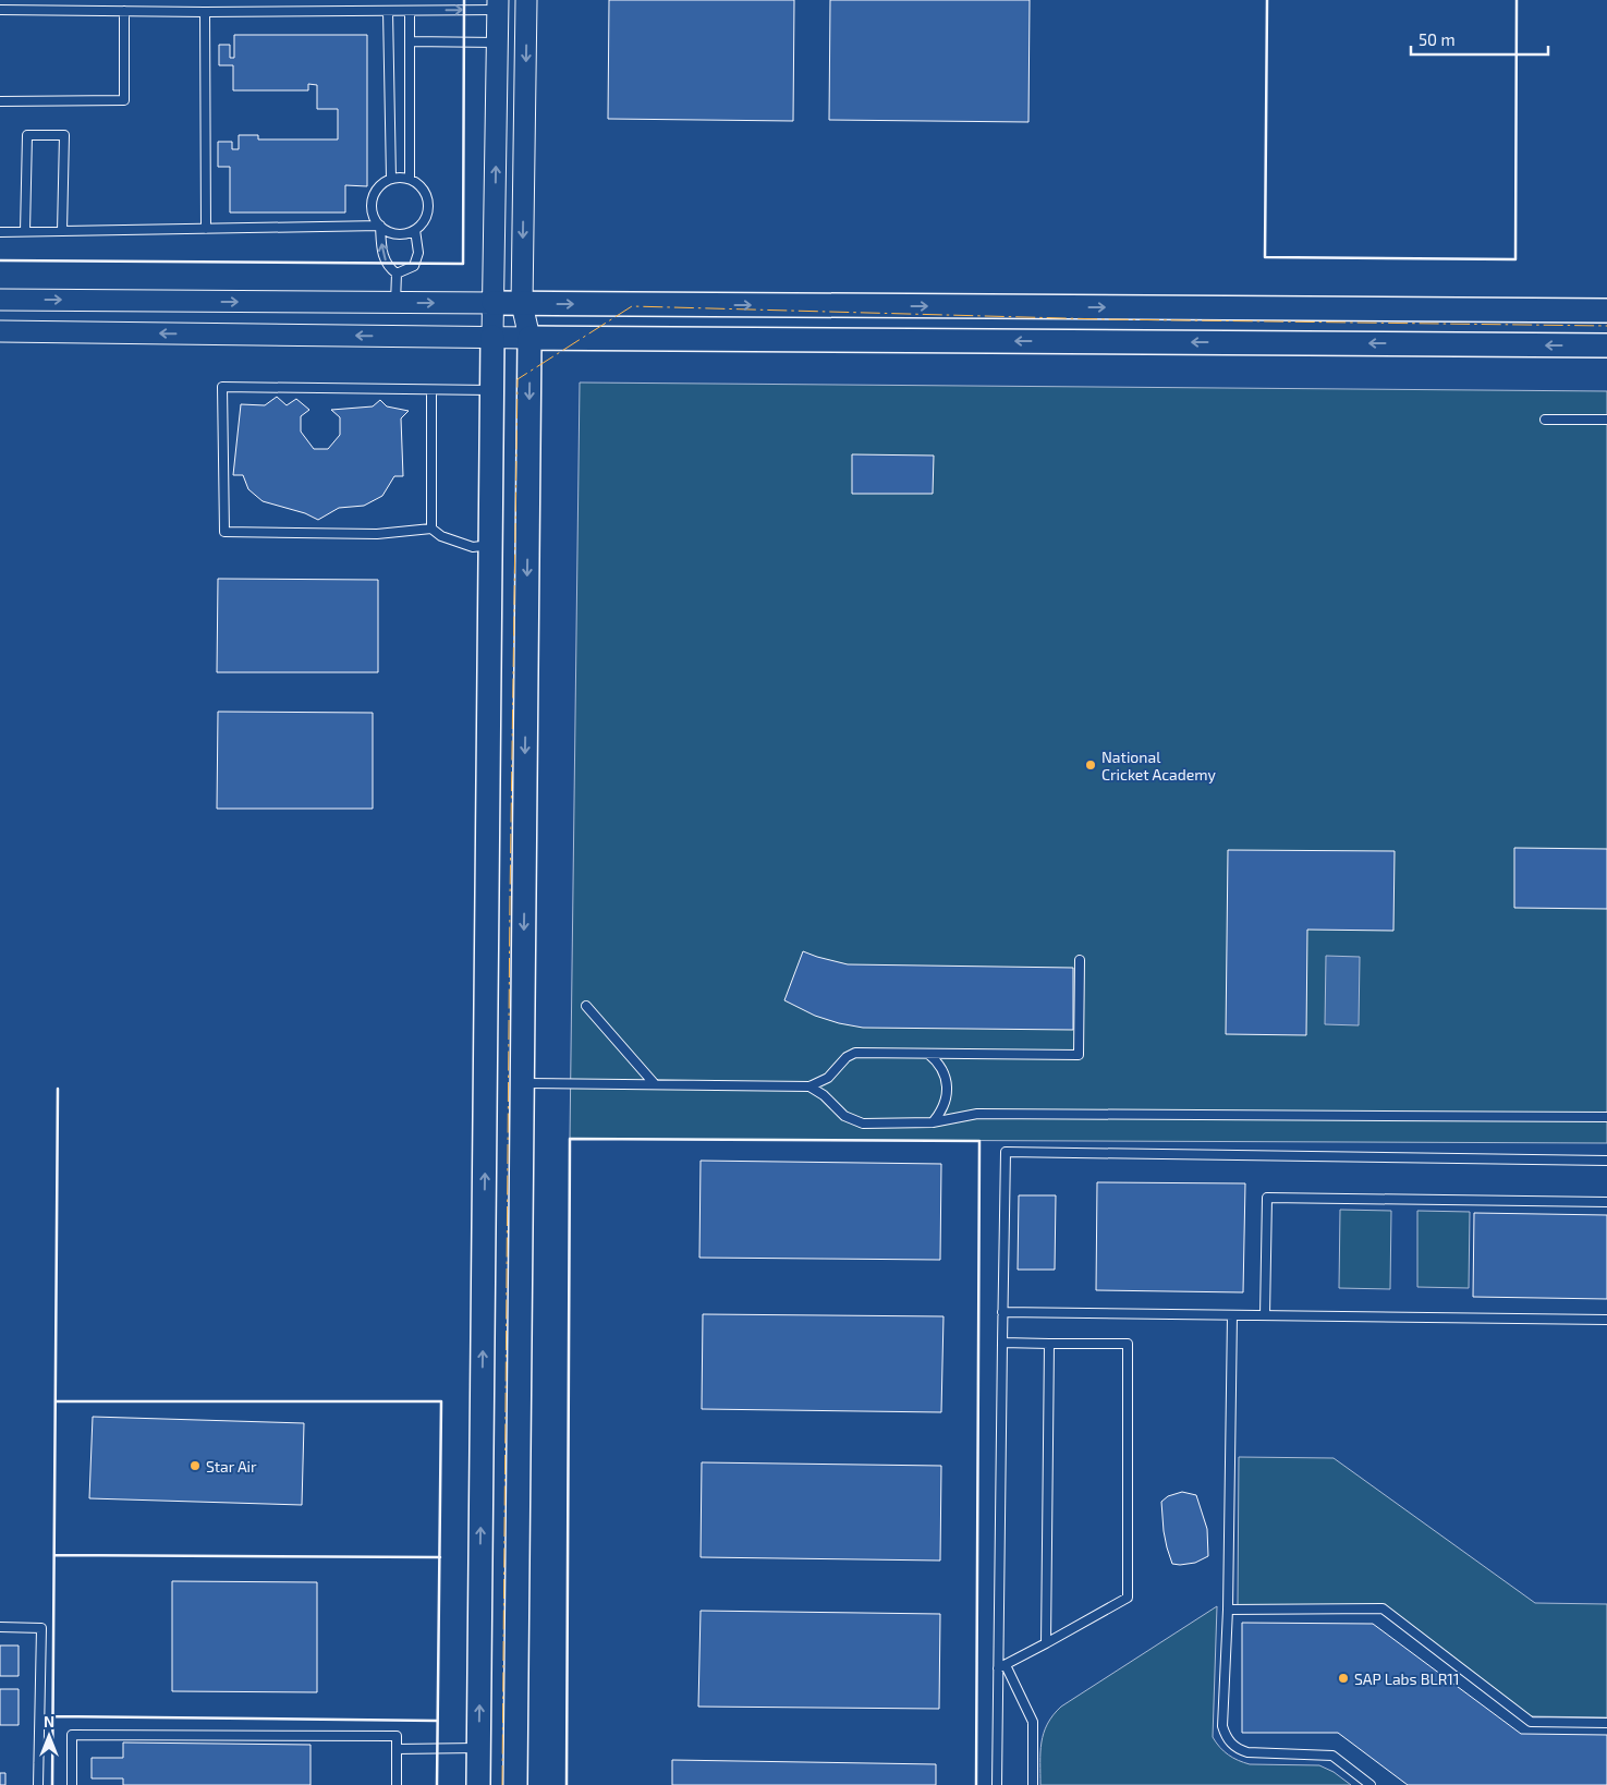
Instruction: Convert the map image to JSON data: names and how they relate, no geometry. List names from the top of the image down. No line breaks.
{"places":["National Cricket Academy","Star Air","SAP Labs BLR11"],"scale_bar":"50 m","north":"top"}
